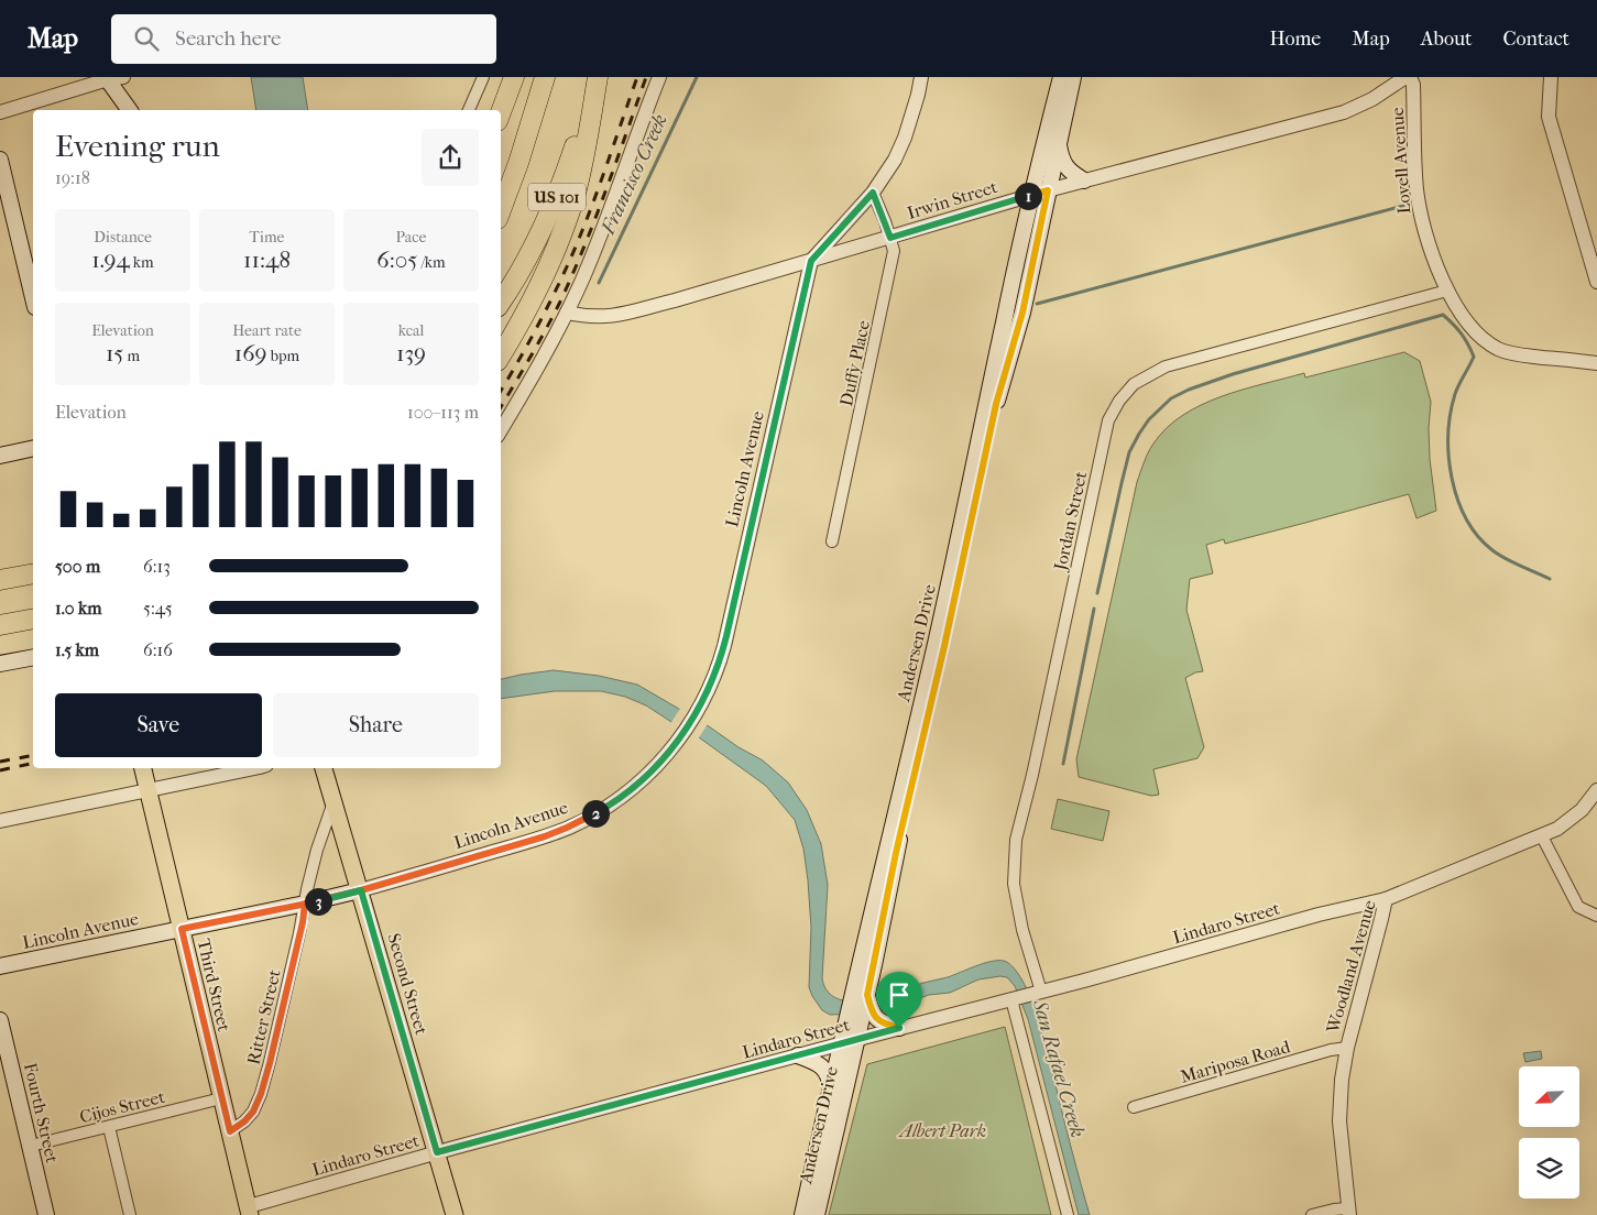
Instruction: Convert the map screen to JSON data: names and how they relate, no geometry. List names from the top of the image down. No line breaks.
{"streets":{"highway":["US 101"],"main road":["Lincoln Avenue","Andersen Drive","Second Street","Third Street","Fourth Street"],"street":["Lovell Avenue","Irwin Street","Duffy Place","Jordan Street","Lindaro Street","Woodland Avenue","Ritter Street","Mariposa Road","Cijos Street"]},"crossings":[["Lovell Avenue","Jordan Street"],["Irwin Street","Duffy Place"],["Irwin Street","Lincoln Avenue"],["Irwin Street","Andersen Drive"],["Lincoln Avenue","Second Street"],["Lincoln Avenue","Third Street"],["Lincoln Avenue","Ritter Street"],["Jordan Street","Lindaro Street"],["Andersen Drive","Lindaro Street"],["Lindaro Street","Woodland Avenue"],["Lindaro Street","Second Street"],["Lindaro Street","Third Street"],["Woodland Avenue","Mariposa Road"],["Second Street","Ritter Street"],["Third Street","Ritter Street"],["Third Street","Cijos Street"],["Cijos Street","Fourth Street"]],"water":["Francisco Creek","San Rafael Creek"],"parks":["Albert Park"],"north":"bottom left","page":{"header":"Map","search":"Search here","nav":["Home","Map","About","Contact"],"heading":["Evening run","19:18"],"pins":["1","2","3"],"stats":[["Distance","1.94 km"],["Time","11:48"],["Pace","6:05 /km"],["Elevation","15 m"],["Heart rate","169 bpm"],["kcal","139"]],"chart":["Elevation","100–113 m"],"list":[{"name":"500 m","note":"6:13"},{"name":"1.0 km","note":"5:45"},{"name":"1.5 km","note":"6:16"}],"buttons":["Save","Share"]}}
